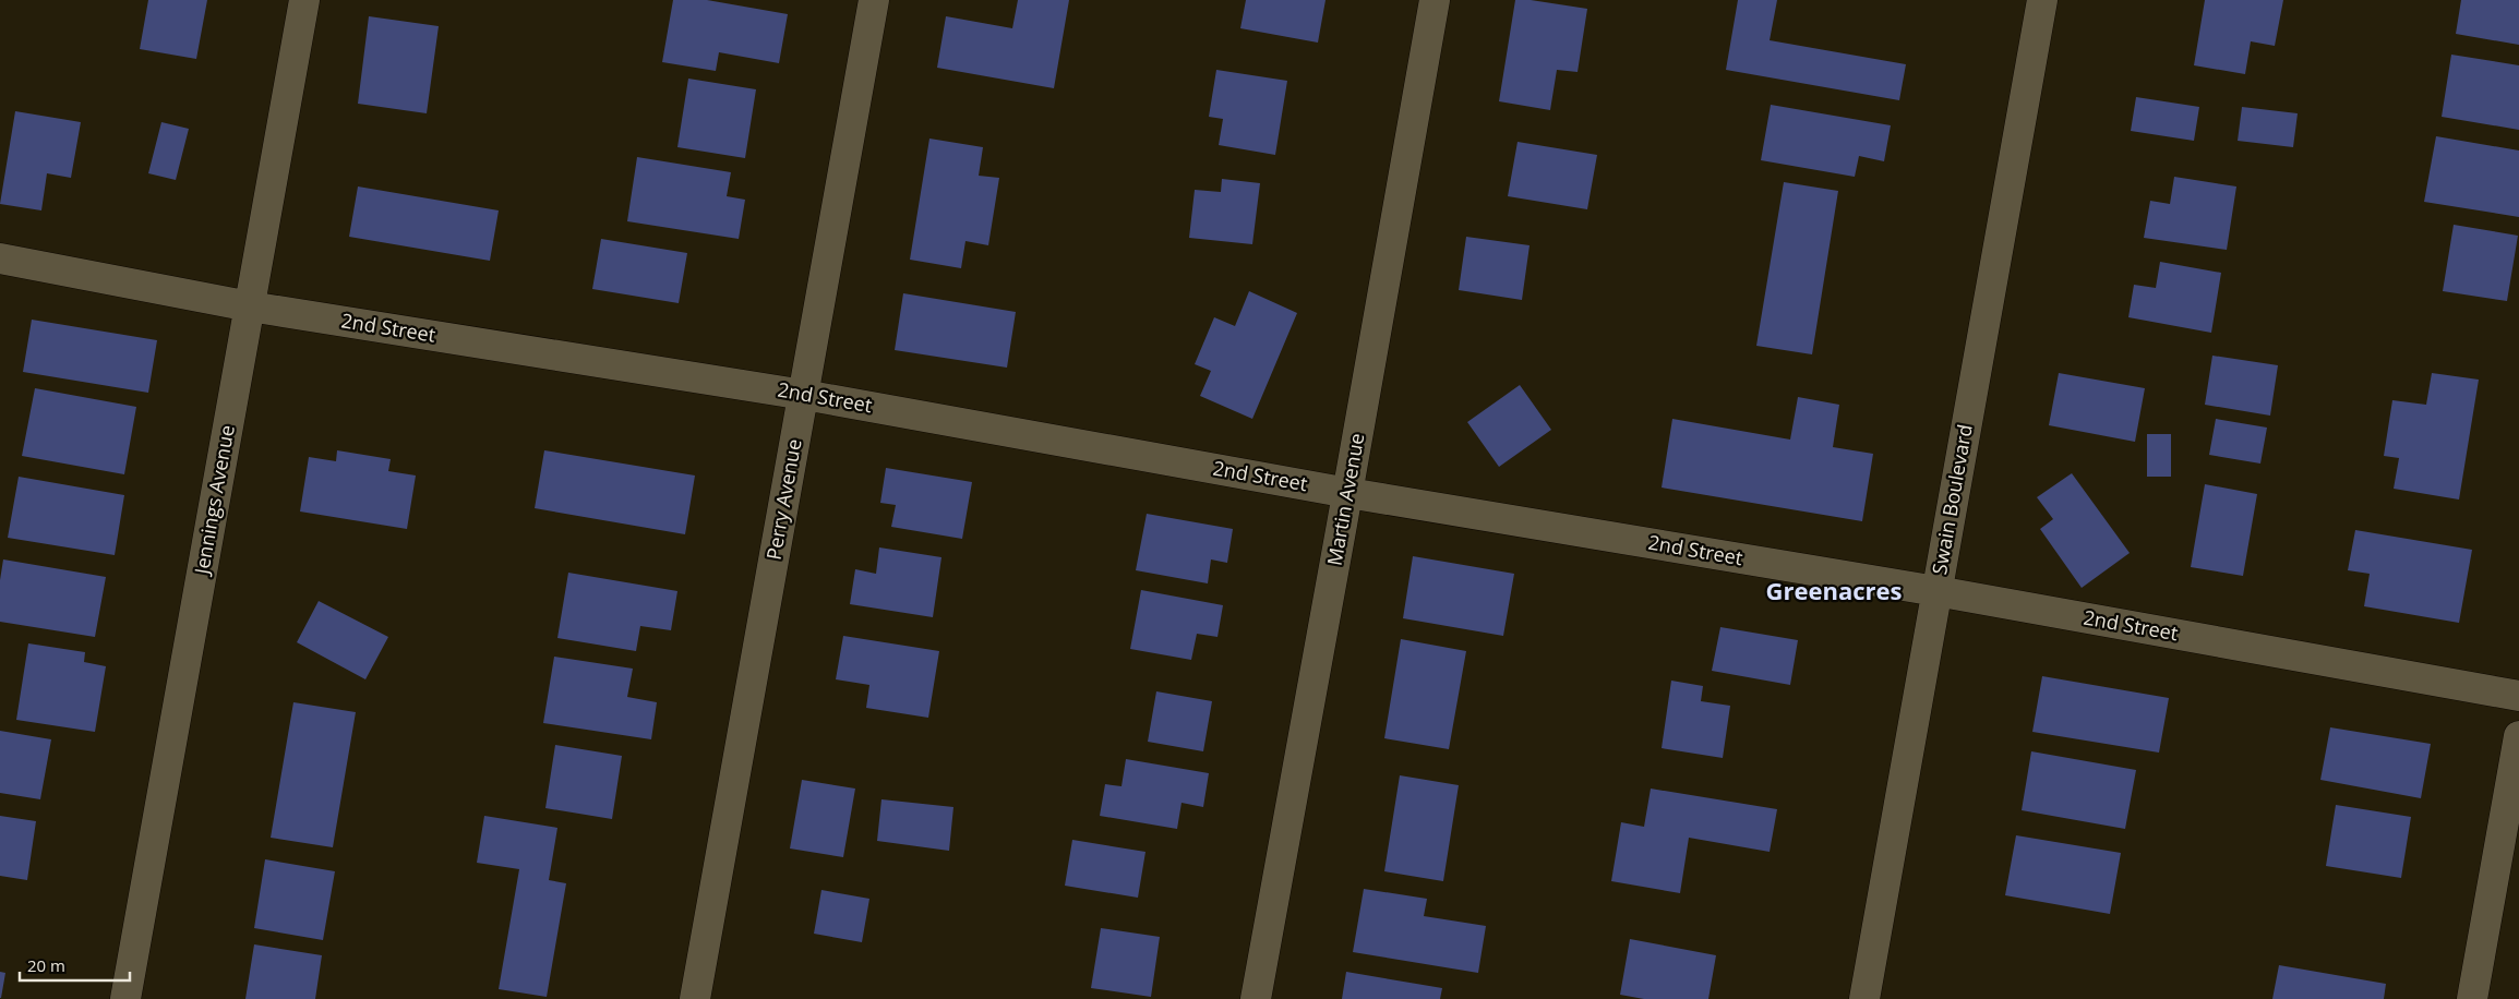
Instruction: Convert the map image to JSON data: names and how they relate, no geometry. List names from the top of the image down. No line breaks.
{"streets":{"street":["2nd Street","Jennings Avenue","Perry Avenue","Martin Avenue","Swain Boulevard"]},"crossings":[["2nd Street","Jennings Avenue"],["2nd Street","Perry Avenue"],["2nd Street","Martin Avenue"],["2nd Street","Swain Boulevard"]],"districts":["Greenacres"],"scale_bar":"20 m"}
